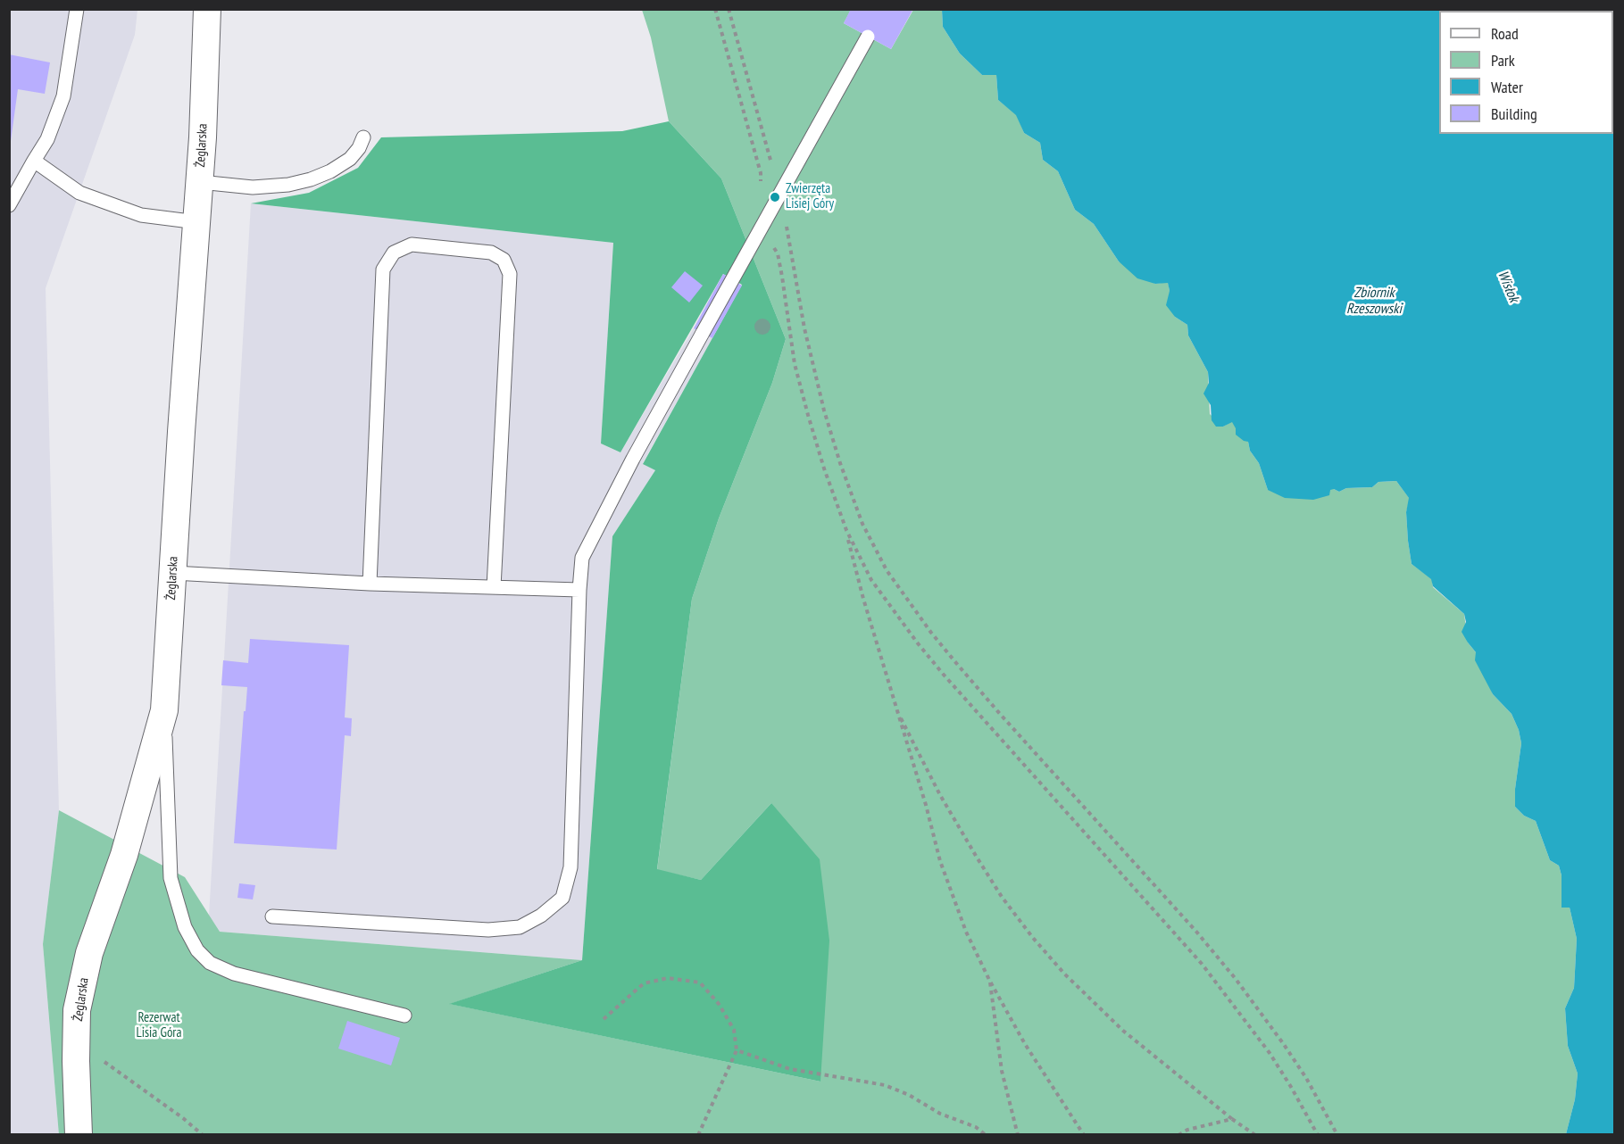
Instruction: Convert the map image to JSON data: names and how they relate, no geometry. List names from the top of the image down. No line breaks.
{"streets":{"street":["Żeglarska"]},"water":["Wisłok","Zbiornik Rzeszowski"],"parks":["Rezerwat Lisia Góra"],"places":["Zwierzęta Lisiej Góry"],"legend":["Road","Park","Water","Building"]}
